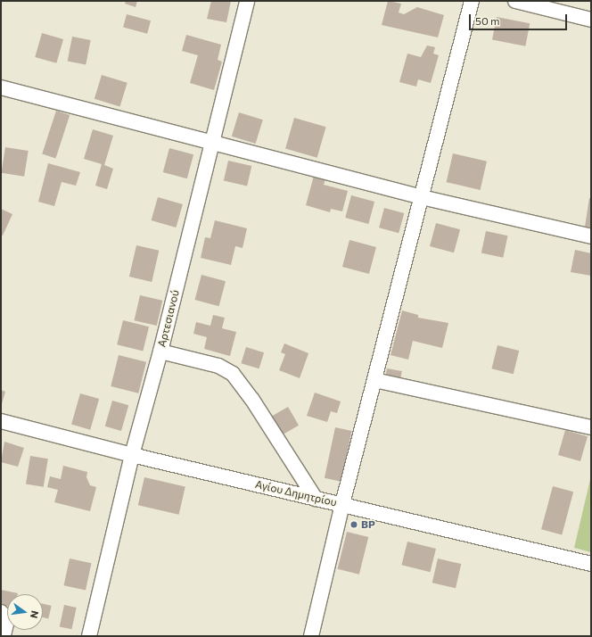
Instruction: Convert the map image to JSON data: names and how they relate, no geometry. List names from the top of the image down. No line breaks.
{"streets":{"street":["Αρτεσιανού","Αγίου Δημητρίου"]},"crossings":[["Αρτεσιανού","Αγίου Δημητρίου"]],"places":["BP"],"scale_bar":"50 m","north":"right"}
